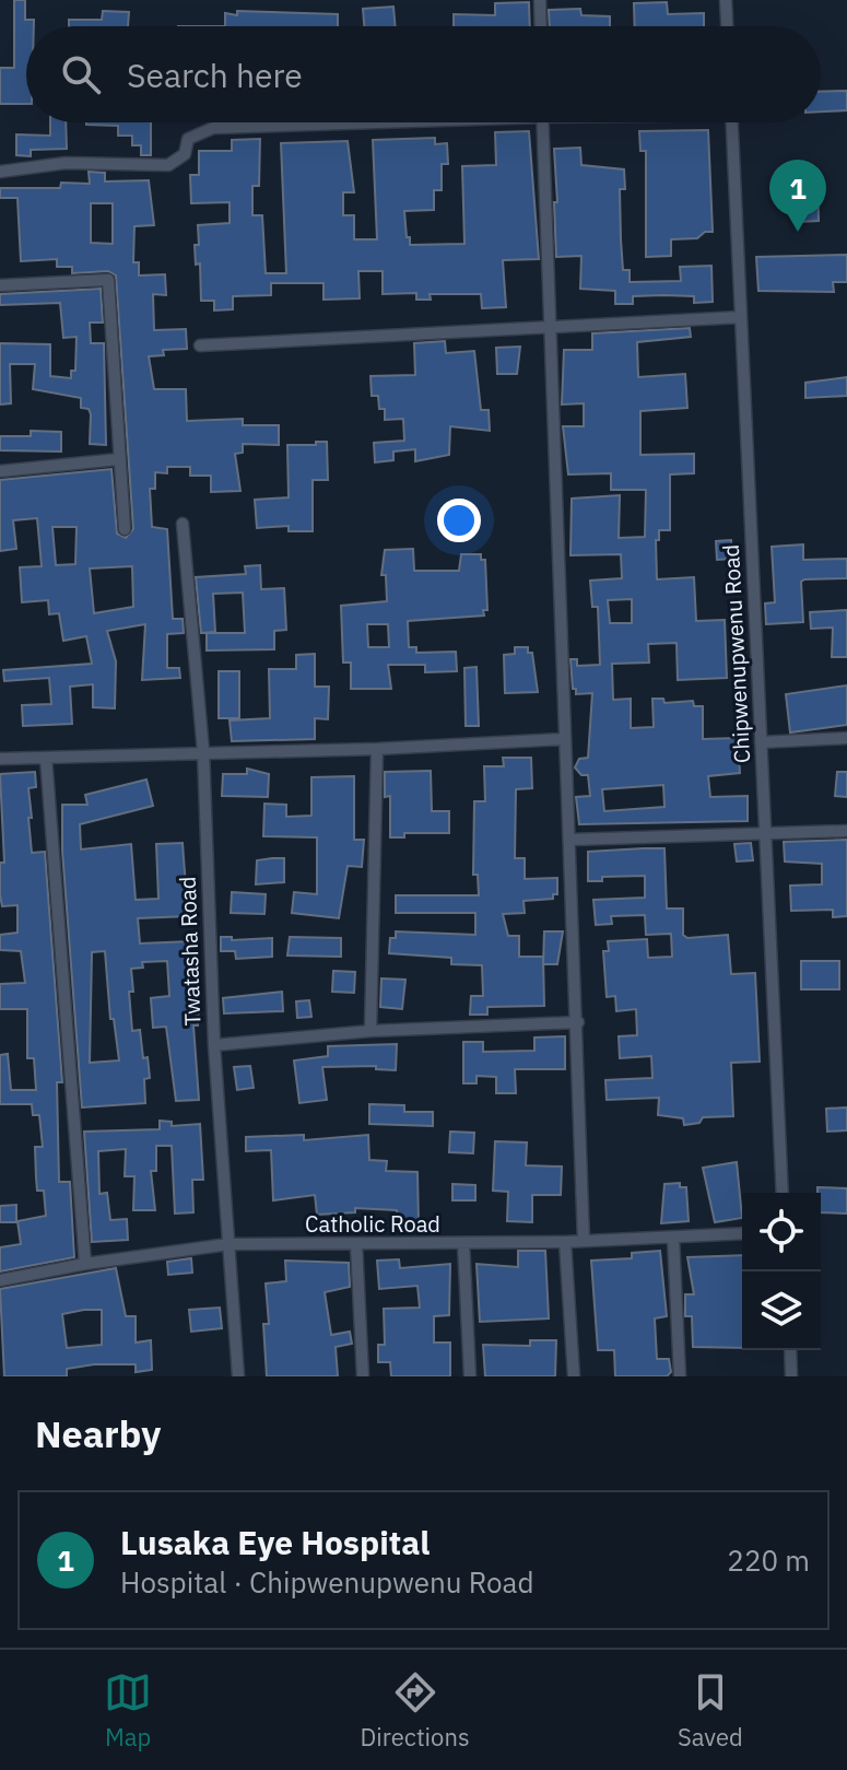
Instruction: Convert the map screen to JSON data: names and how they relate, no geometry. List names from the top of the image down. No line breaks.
{"streets":{"street":["Chipwenupwenu Road","Twatasha Road","Catholic Road"]},"crossings":[["Twatasha Road","Catholic Road"]],"page":{"search":"Search here","pins":"1","heading":"Nearby","list":[{"mark":"1","name":"Lusaka Eye Hospital","note":"Hospital · Chipwenupwenu Road","value":"220 m"}],"nav":["Map","Directions","Saved"]}}
